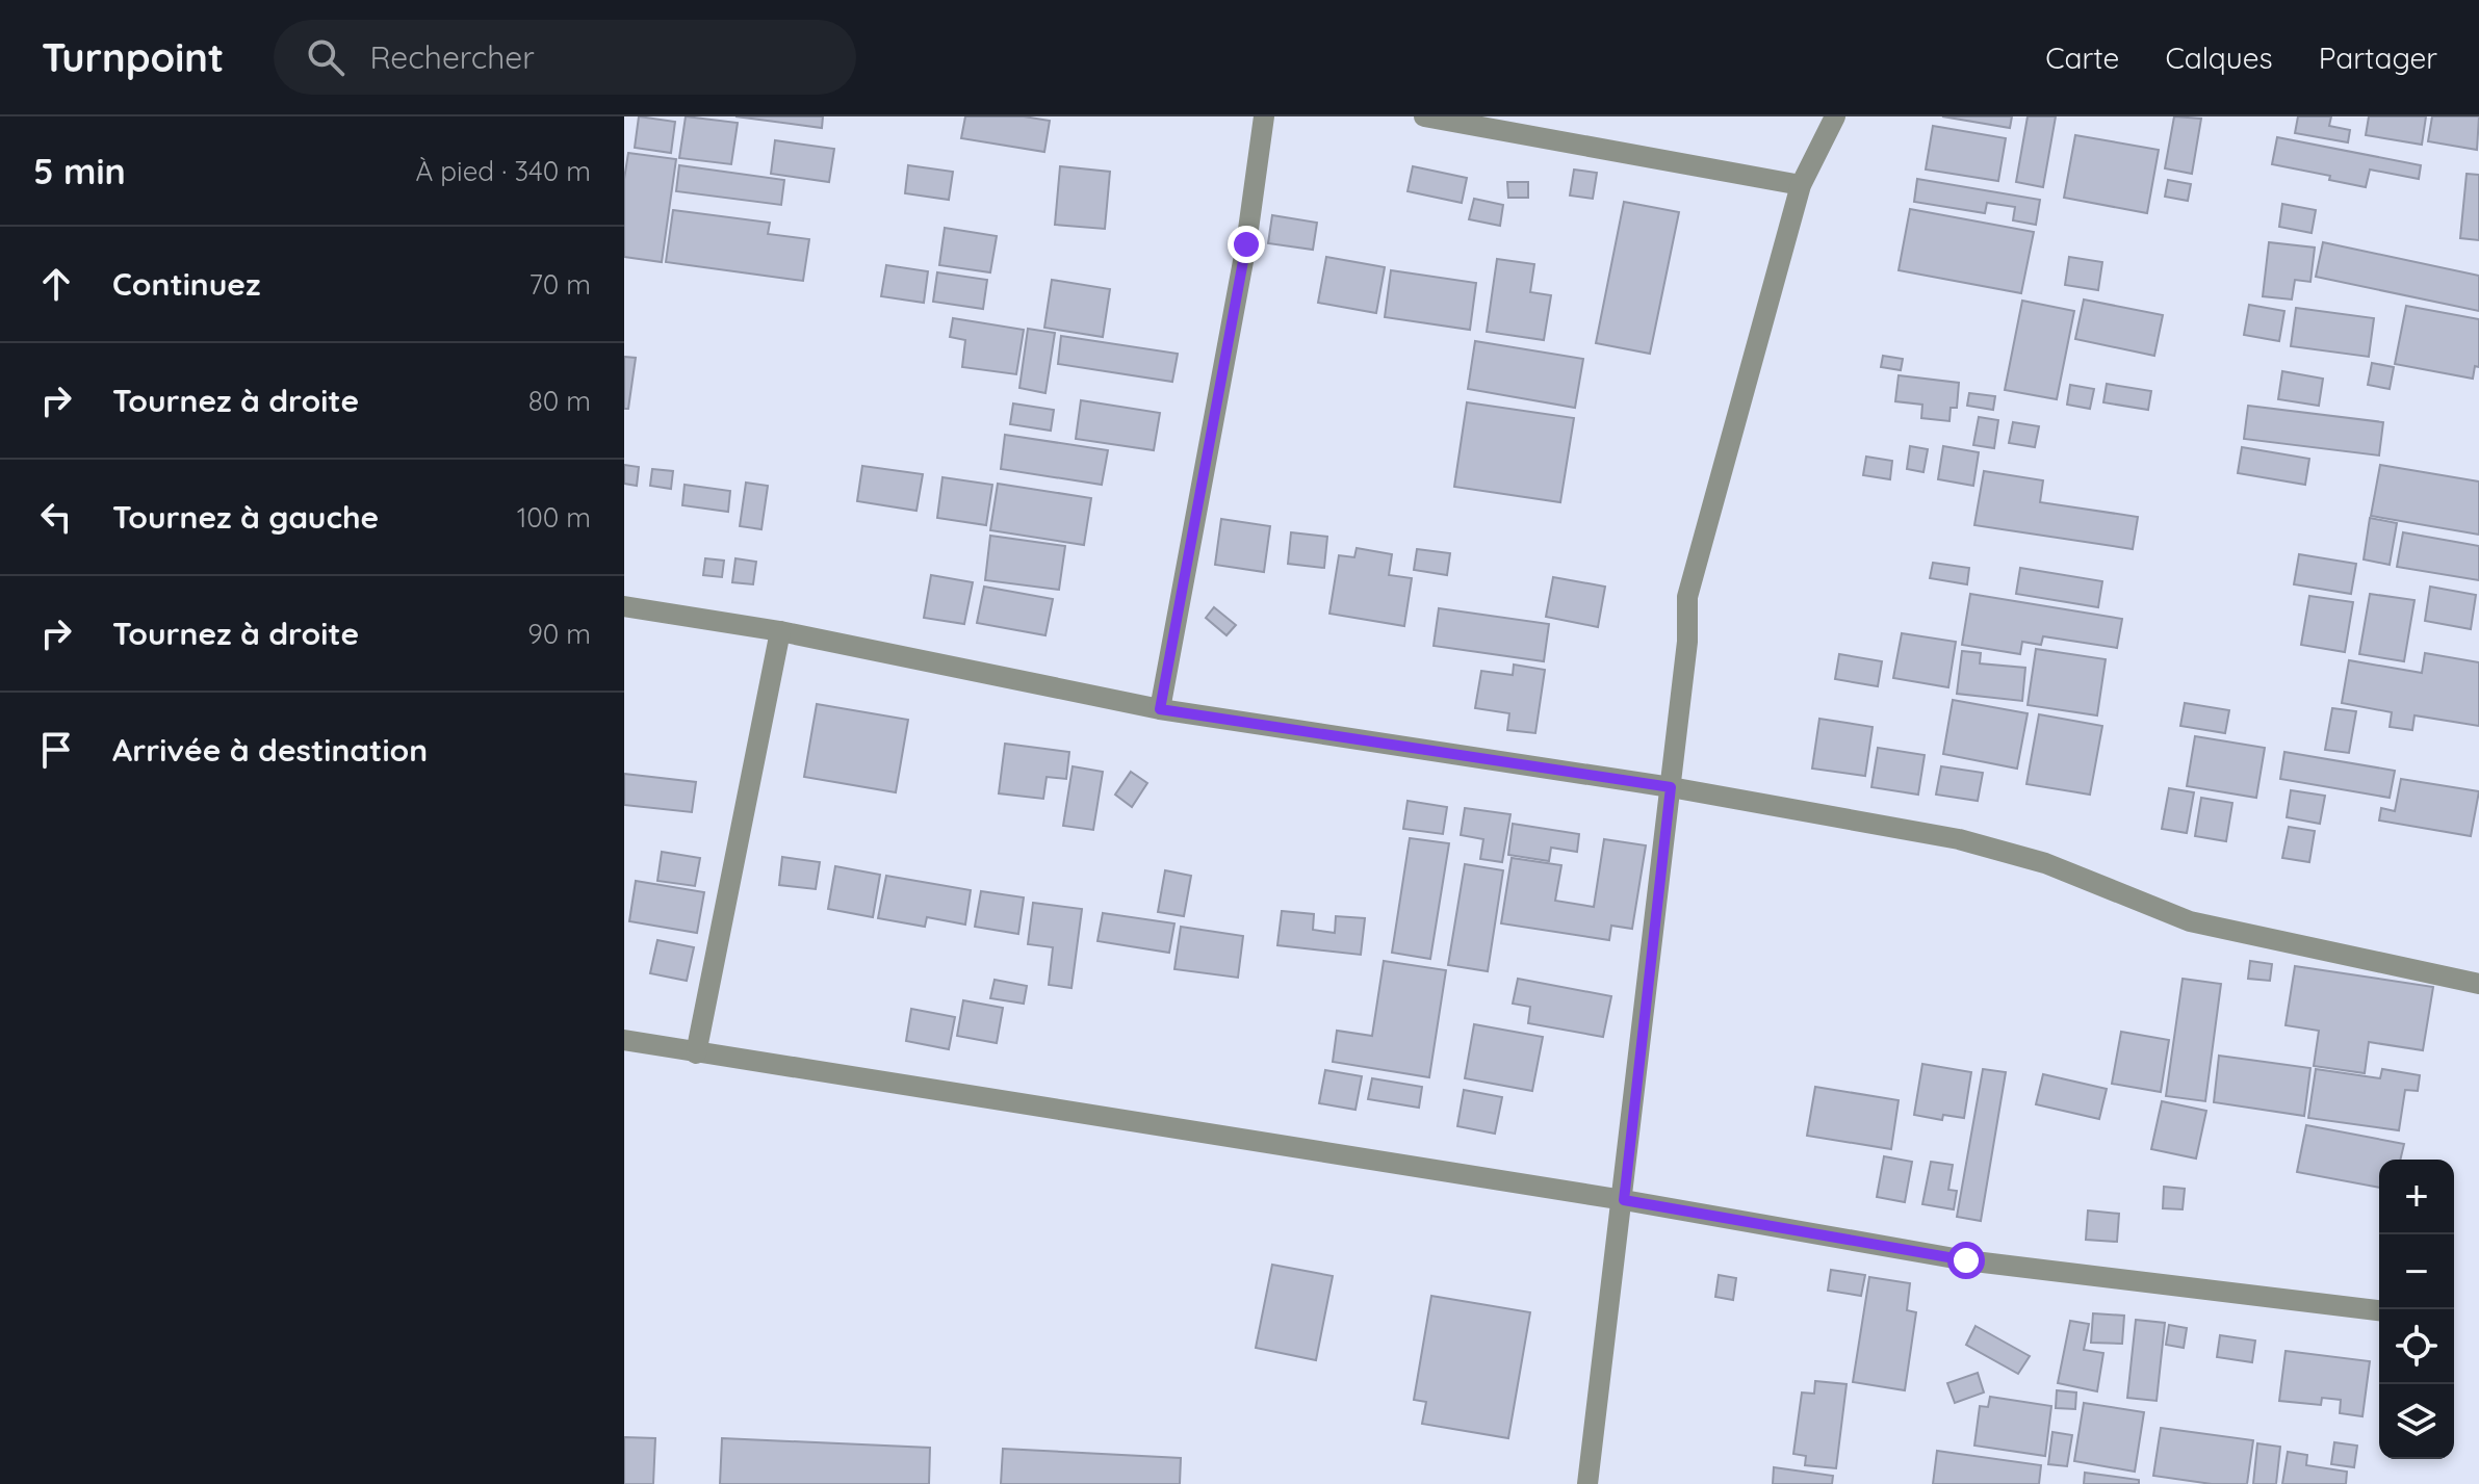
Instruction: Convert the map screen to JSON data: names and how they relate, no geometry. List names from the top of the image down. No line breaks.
{"page":{"header":"Turnpoint","search":"Rechercher","nav":["Carte","Calques","Partager"],"heading":["5 min","À pied · 340 m"],"list":[["Continuez","70 m"],["Tournez à droite","80 m"],["Tournez à gauche","100 m"],["Tournez à droite","90 m"],"Arrivée à destination"],"map_buttons":["+","−"]}}
